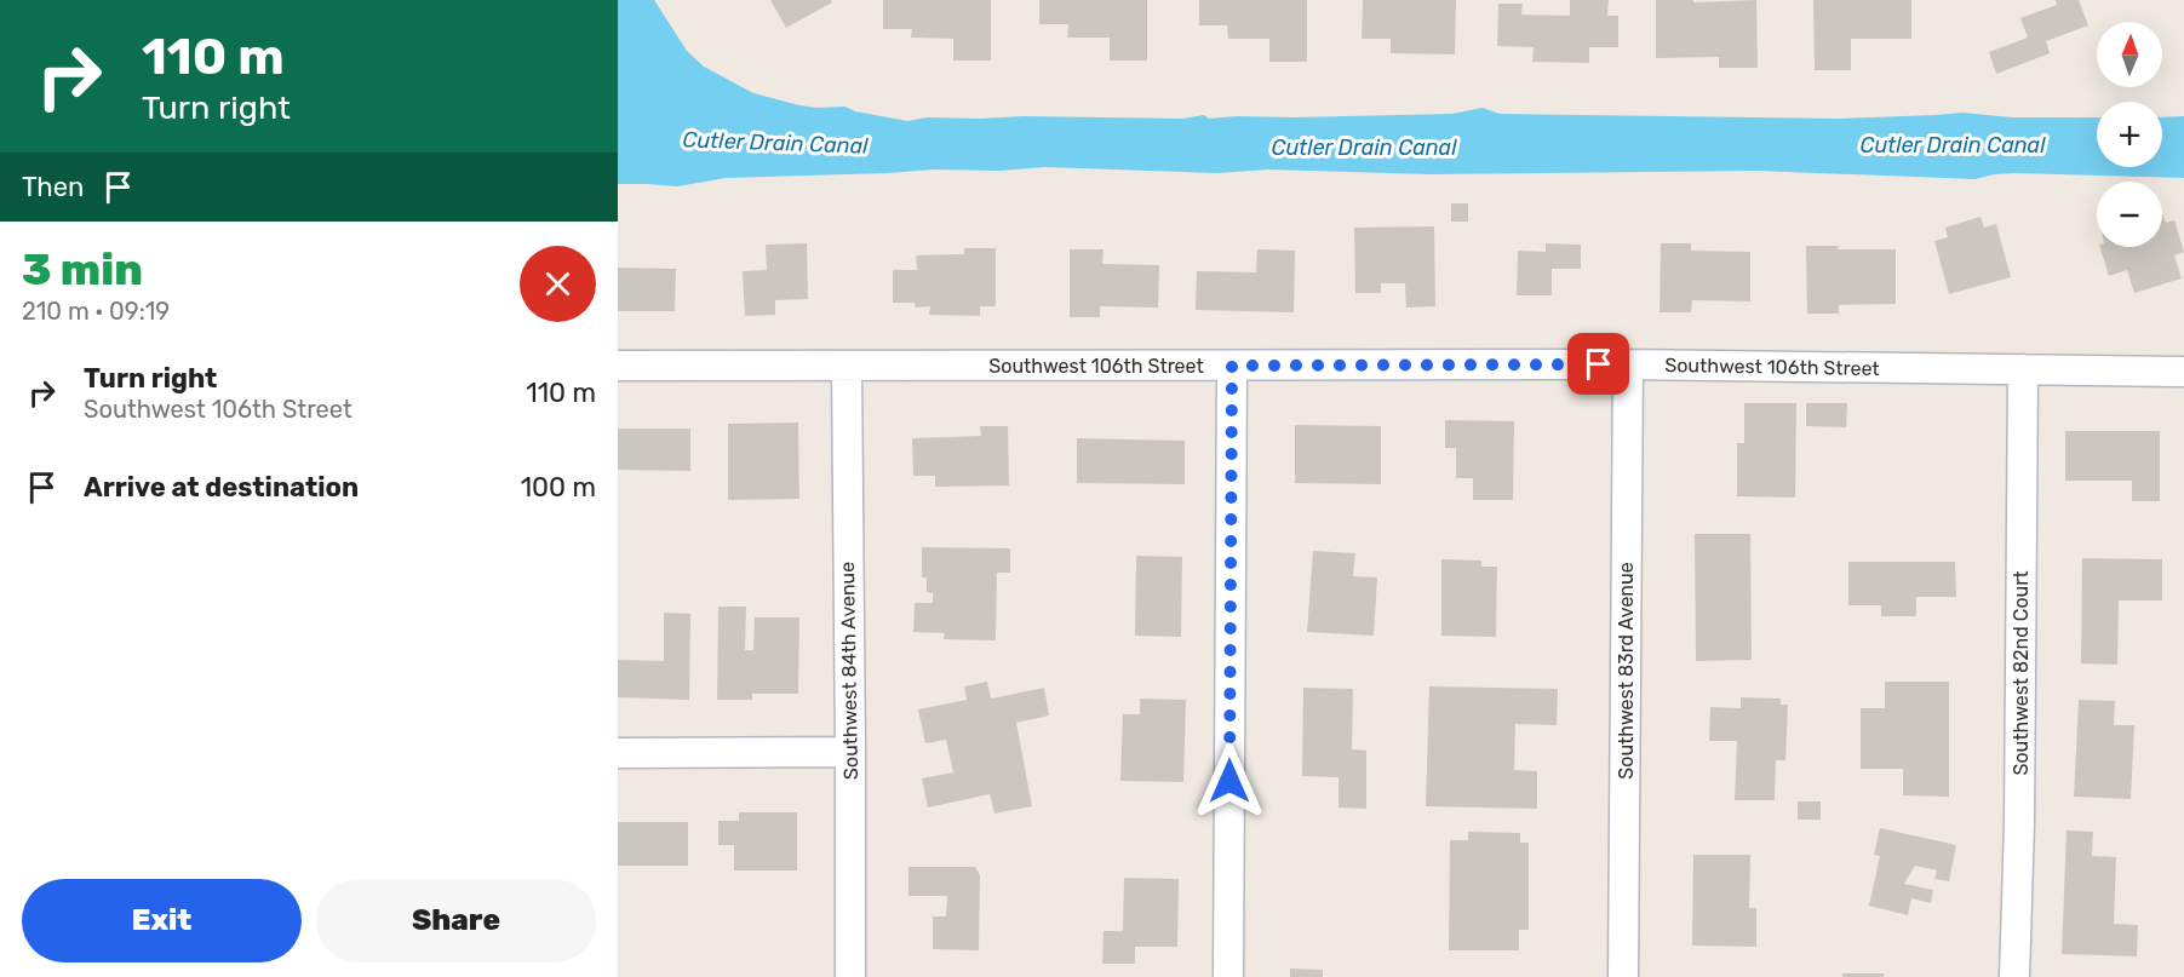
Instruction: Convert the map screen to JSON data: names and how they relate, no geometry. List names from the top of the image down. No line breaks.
{"streets":{"street":["Southwest 106th Street","Southwest 84th Avenue","Southwest 83rd Avenue","Southwest 82nd Court"]},"crossings":[["Southwest 106th Street","Southwest 84th Avenue"],["Southwest 106th Street","Southwest 83rd Avenue"],["Southwest 106th Street","Southwest 82nd Court"]],"water":["Cutler Drain Canal"],"north":"top","page":{"turn":["110 m","Turn right"],"map_buttons":["+","−"],"then":"Then","heading":["3 min","210 m · 09:19"],"list":[{"name":"Turn right","note":"Southwest 106th Street","value":"110 m"},{"name":"Arrive at destination","value":"100 m"}],"buttons":["Exit","Share"]}}
